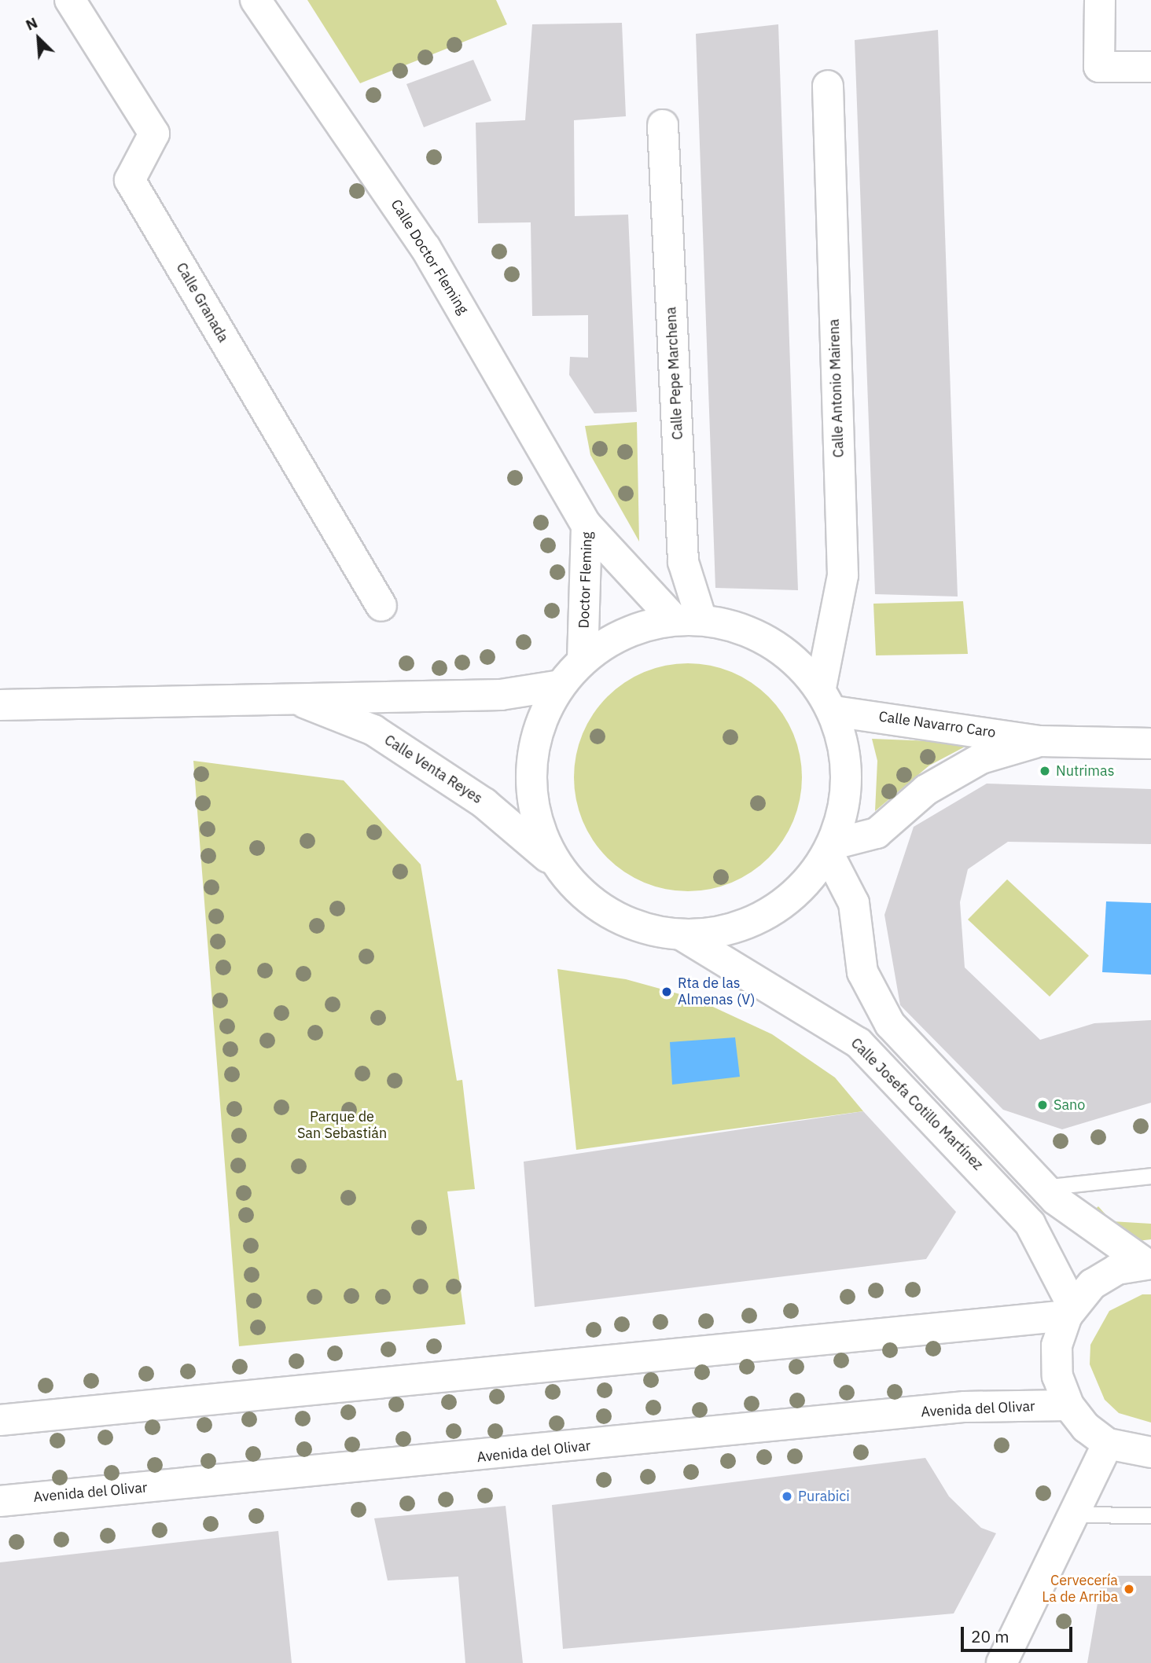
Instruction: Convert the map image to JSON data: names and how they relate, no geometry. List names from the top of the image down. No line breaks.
{"streets":{"street":["Calle Doctor Fleming","Calle Granada","Calle Pepe Marchena","Calle Antonio Mairena","Doctor Fleming","Calle Navarro Caro","Calle Venta Reyes","Calle Josefa Cotillo Martínez","Avenida del Olivar"]},"crossings":[["Calle Doctor Fleming","Doctor Fleming"],["Calle Pepe Marchena","Doctor Fleming"],["Calle Antonio Mairena","Calle Navarro Caro"]],"parks":["Parque de San Sebastián"],"places":["Nutrimas","Rta de las Almenas (V)","Sano","Purabici","Cervecería La de Arriba"],"scale_bar":"20 m","north":"top left"}
